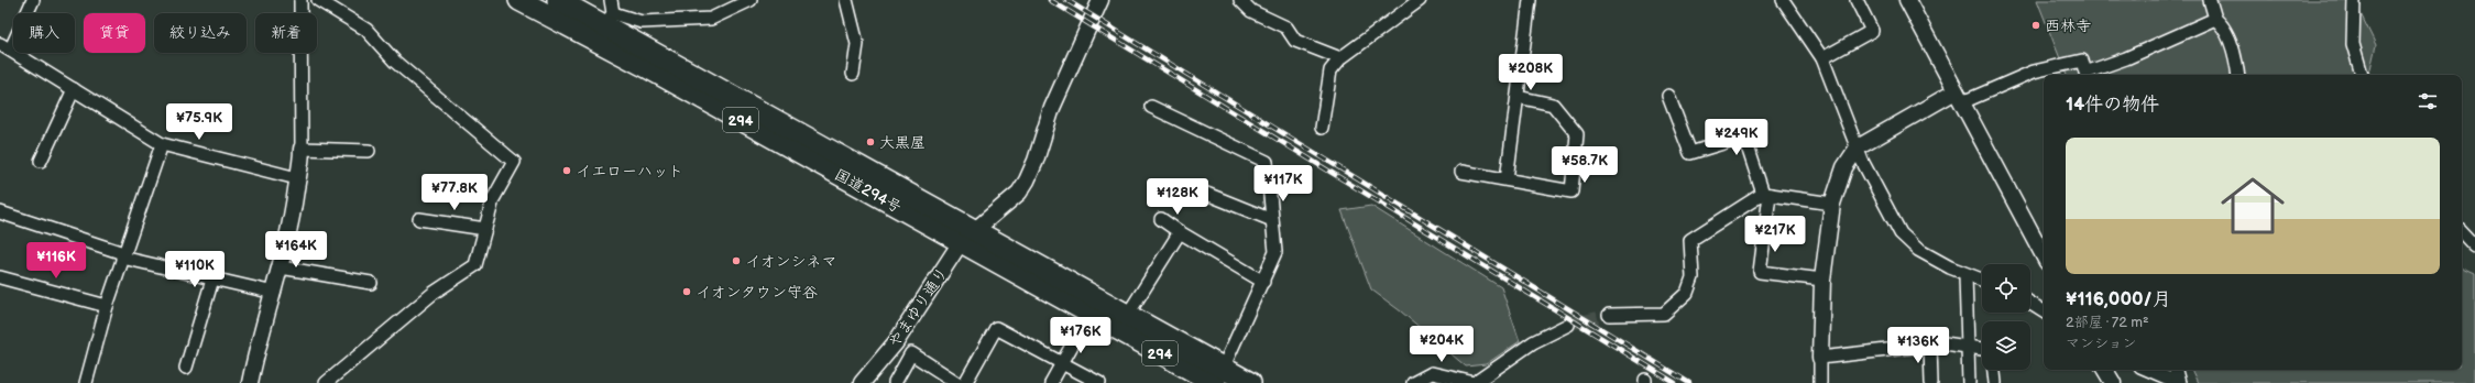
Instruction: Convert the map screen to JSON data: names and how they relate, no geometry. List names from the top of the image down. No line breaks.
{"streets":{"highway":["294","国道294号"],"street":["やまゆり通り"]},"crossings":[["国道294号","やまゆり通り"]],"places":["西林寺","大黒屋","イエローハット","イオンシネマ","イオンタウン守谷"],"page":{"chip":["購入","賃貸","絞り込み","新着"],"price":["¥208K","¥75.9K","¥249K","¥58.7K","¥117K","¥77.8K","¥128K","¥217K","¥164K","¥116K","¥110K","¥176K","¥204K","¥136K"],"heading":"14件の物件","list":[{"name":"¥116,000/月","note":"2部屋 · 72 m² · マンション"}]}}
